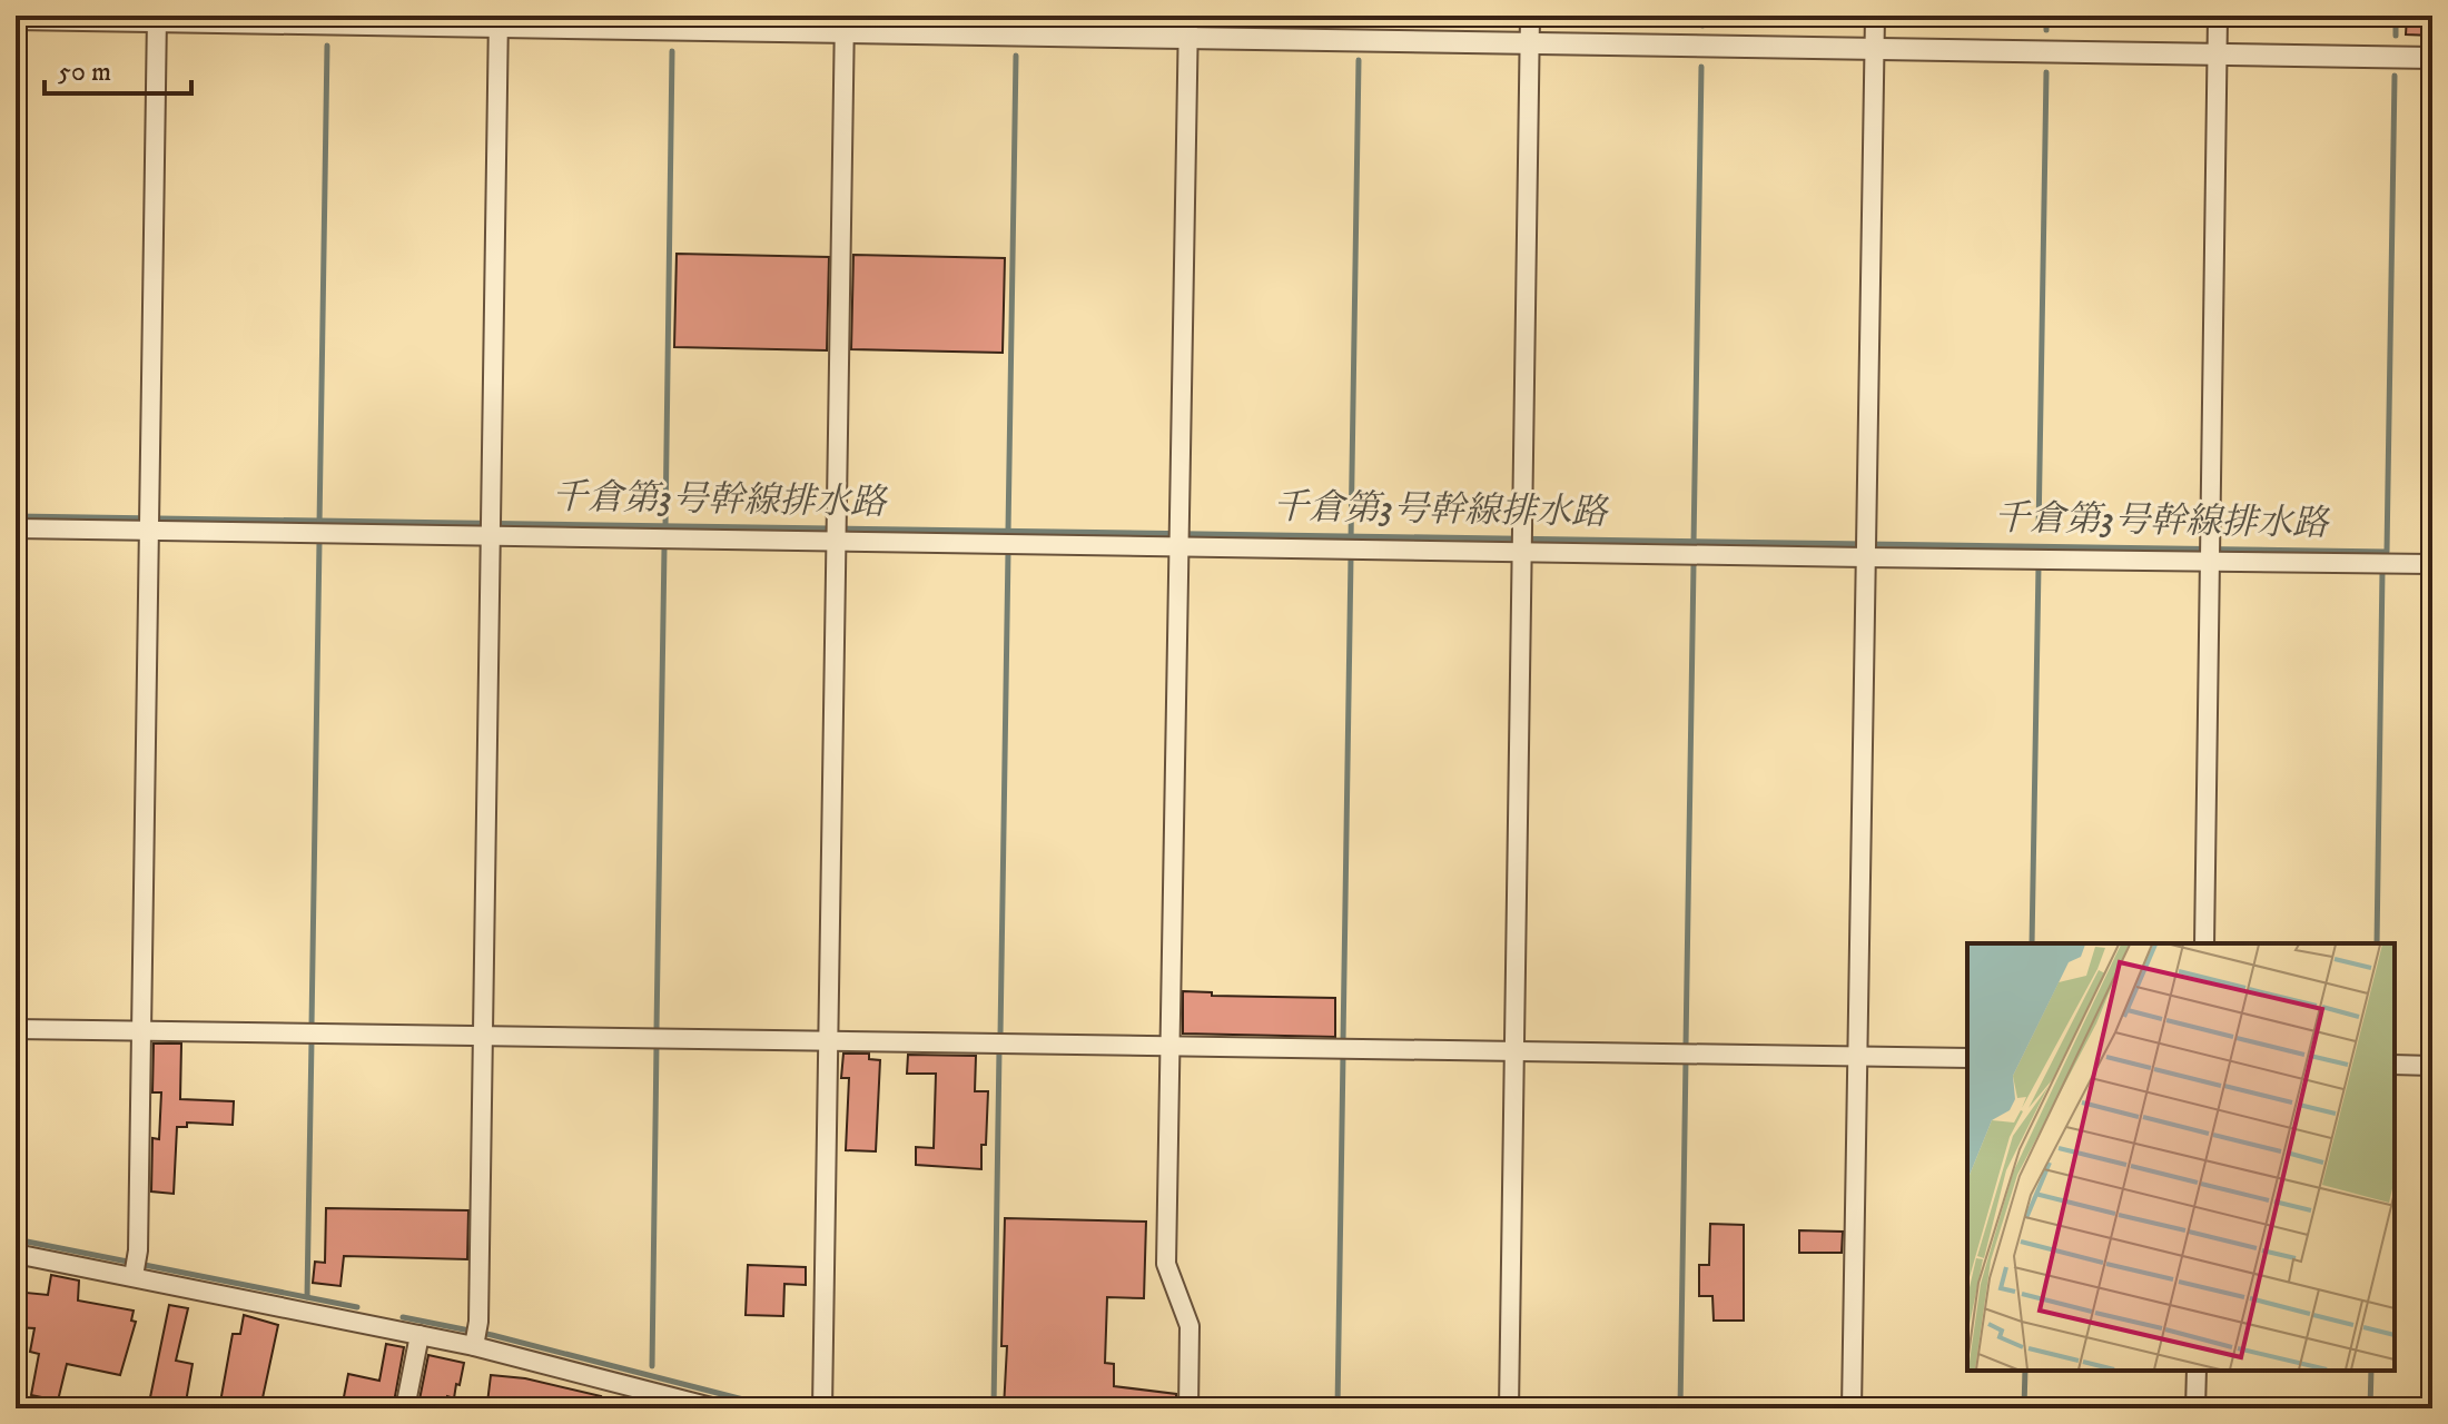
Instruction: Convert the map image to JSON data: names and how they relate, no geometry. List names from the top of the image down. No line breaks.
{"water":["千倉第3号幹線排水路"],"scale_bar":"50 m"}
